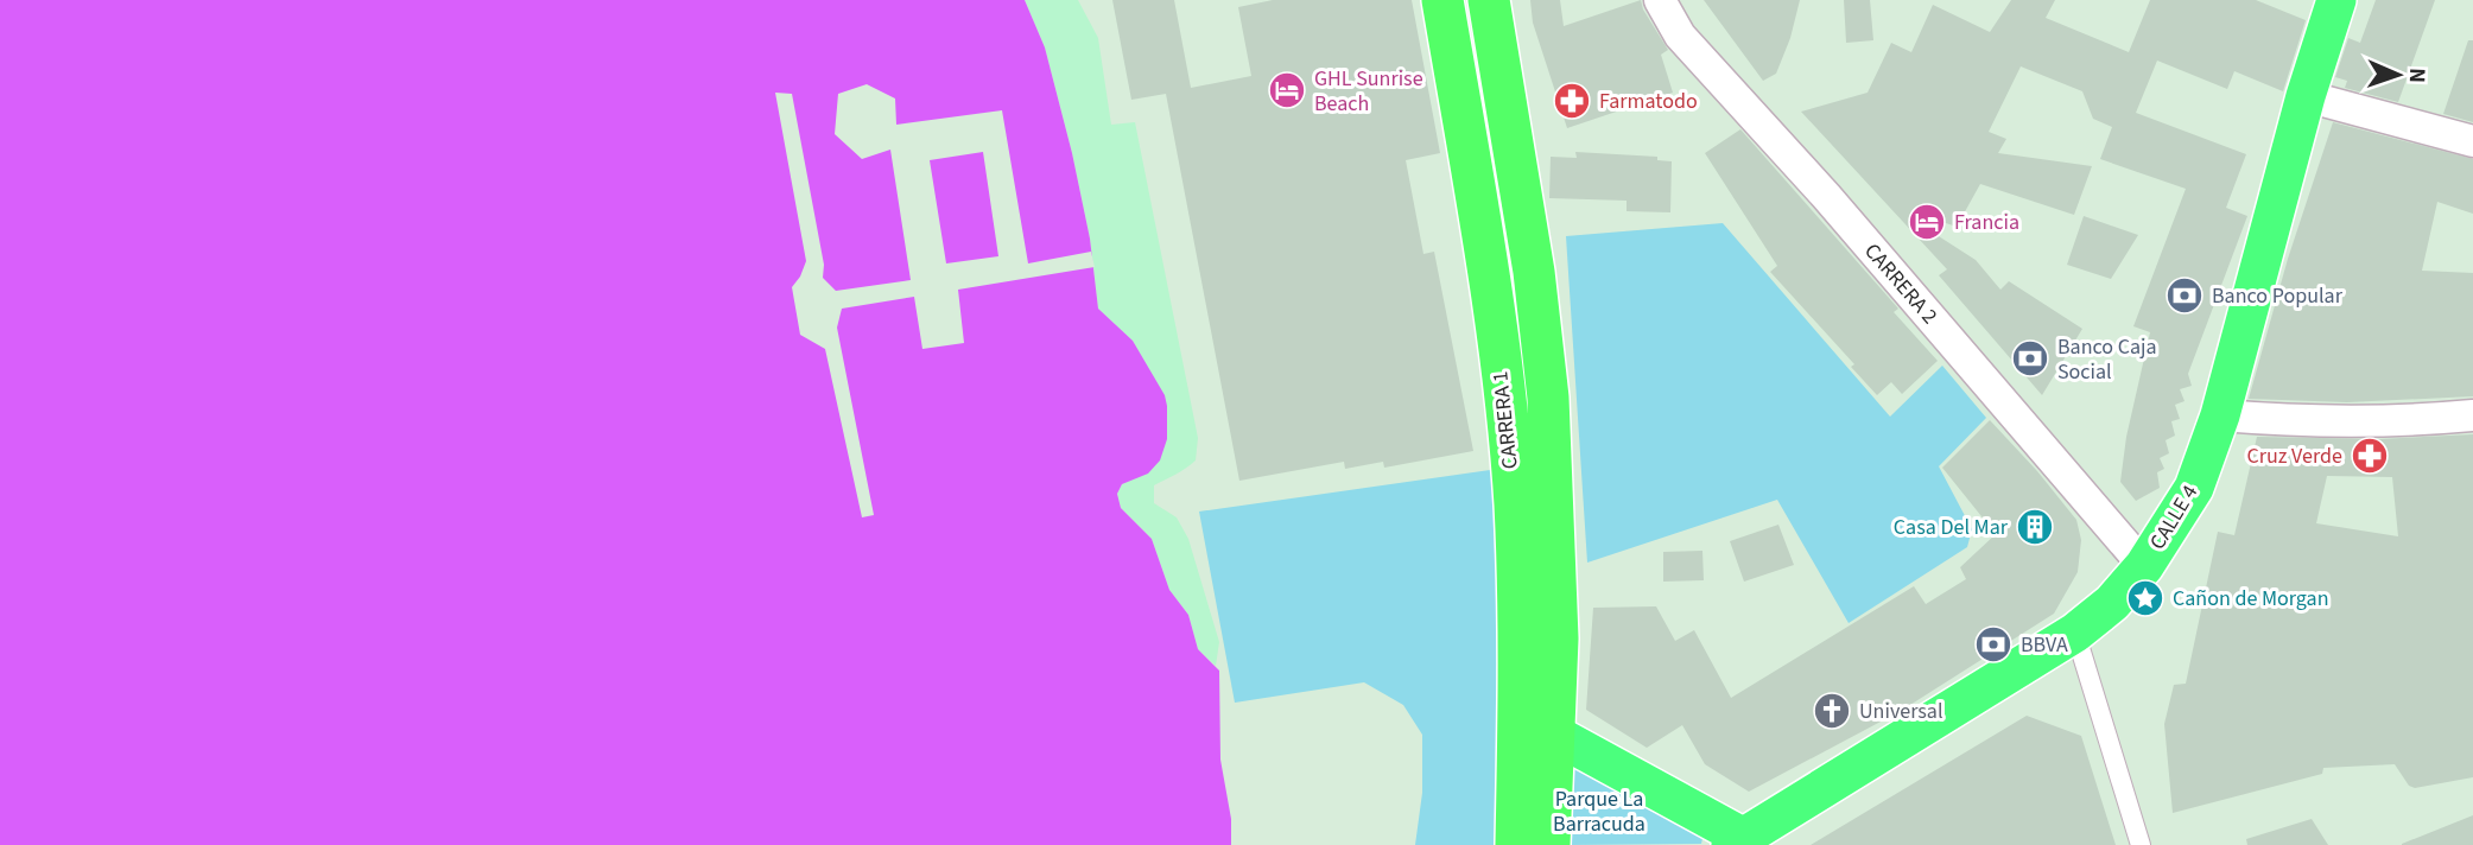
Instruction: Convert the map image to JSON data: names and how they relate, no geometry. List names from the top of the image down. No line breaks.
{"streets":{"highway":["CARRERA 1"],"main road":["CALLE 4"],"street":["CARRERA 2"]},"crossings":[["CARRERA 2","CALLE 4"],["CARRERA 1","CALLE 4"]],"parks":["Parque La Barracuda"],"places":{"hotel":["GHL Sunrise Beach","Francia"],"pharmacy":["Farmatodo","Cruz Verde"],"bank":["Banco Popular","Banco Caja Social","BBVA"],"building":["Casa Del Mar"],"place":["Cañon de Morgan"],"church":["Universal"]},"north":"right"}
